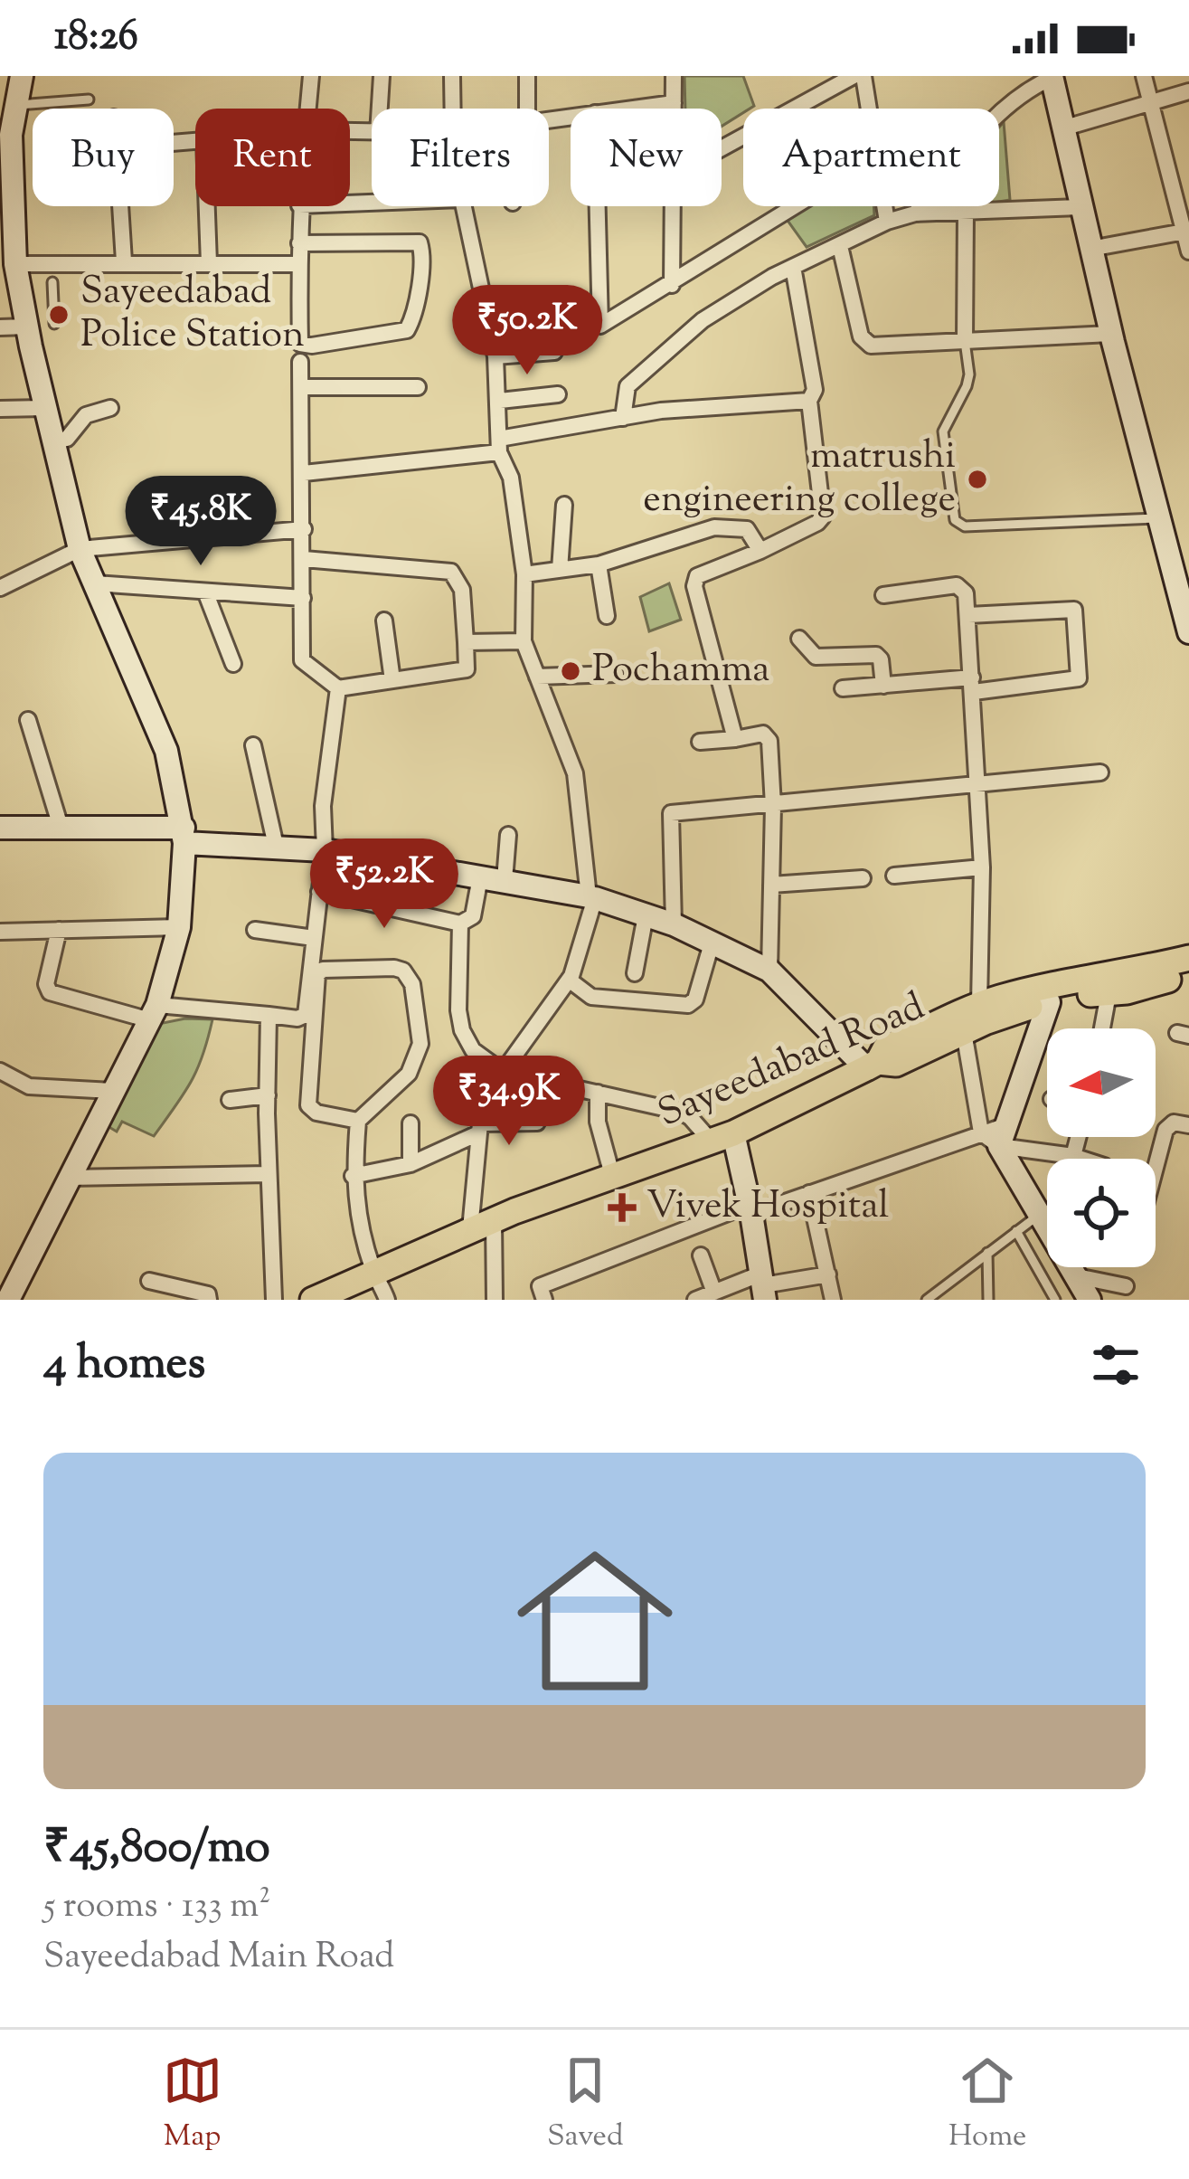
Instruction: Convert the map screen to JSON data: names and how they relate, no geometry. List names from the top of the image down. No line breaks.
{"streets":{"main road":["Sayeedabad Road"]},"places":{"other":["Sayeedabad Police Station","matrushi engineering college","Pochamma"],"health":["Vivek Hospital"]},"north":"left","page":{"status":"18:26","chip":["Buy","Rent","Filters","New","Apartment"],"price":["₹50.2K","₹45.8K","₹52.2K","₹34.9K"],"heading":"4 homes","list":[{"name":"₹45,800/mo","note":"5 rooms · 133 m² · Sayeedabad Main Road"}],"tabs":["Map","Saved","Home"]}}
